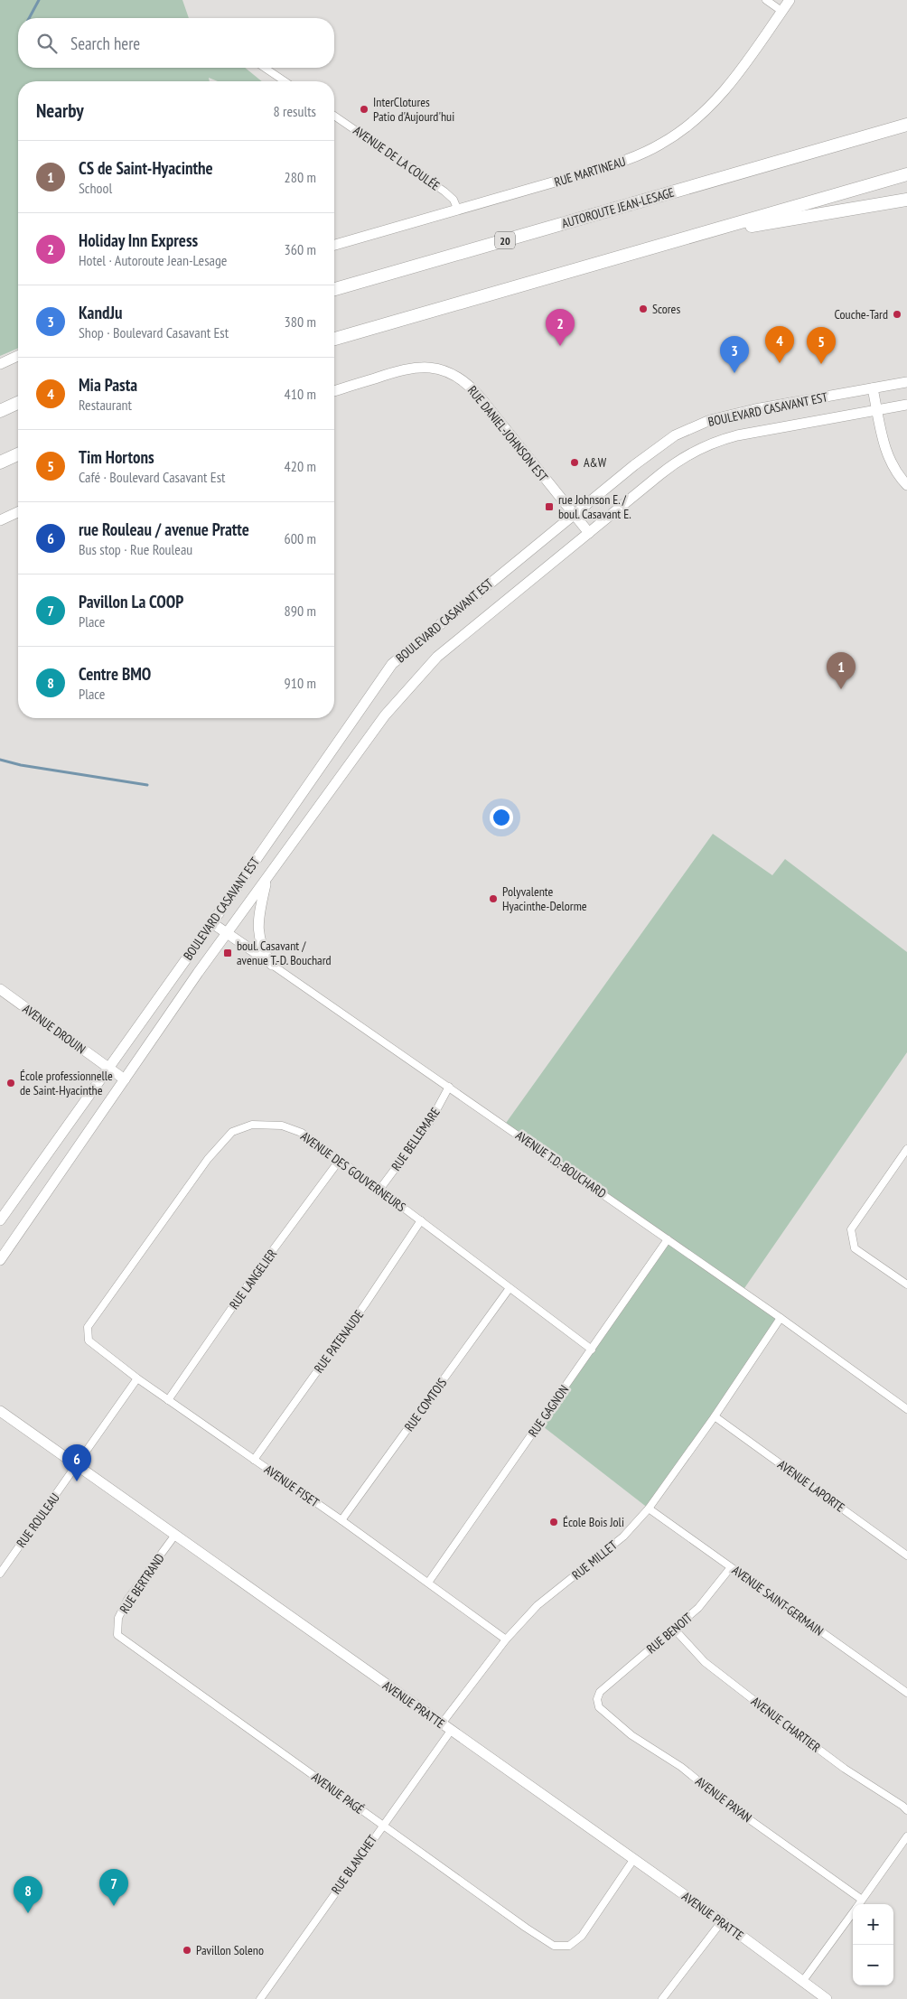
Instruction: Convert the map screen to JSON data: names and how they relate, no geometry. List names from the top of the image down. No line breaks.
{"streets":{"highway":["AUTOROUTE JEAN-LESAGE","20"],"street":["AVENUE DE LA COULÉE","RUE MARTINEAU","BOULEVARD CASAVANT EST","RUE DANIEL-JOHNSON EST","AVENUE DROUIN","RUE BELLEMARE","AVENUE T.D.-BOUCHARD","AVENUE DES GOUVERNEURS","RUE LANGELIER","RUE PATENAUDE","RUE COMTOIS","RUE GAGNON","AVENUE FISET","AVENUE LAPORTE","RUE ROULEAU","RUE MILLET","RUE BERTRAND","AVENUE SAINT-GERMAIN","RUE BENOIT","AVENUE PRATTE","AVENUE CHARTIER","AVENUE PAGÉ","AVENUE PAYAN","RUE BLANCHET"]},"crossings":[["AVENUE DE LA COULÉE","RUE MARTINEAU"],["BOULEVARD CASAVANT EST","RUE DANIEL-JOHNSON EST"],["BOULEVARD CASAVANT EST","AVENUE DROUIN"],["BOULEVARD CASAVANT EST","AVENUE T.D.-BOUCHARD"],["RUE BELLEMARE","AVENUE T.D.-BOUCHARD"],["RUE BELLEMARE","AVENUE DES GOUVERNEURS"],["AVENUE T.D.-BOUCHARD","RUE GAGNON"],["AVENUE T.D.-BOUCHARD","RUE MILLET"],["AVENUE DES GOUVERNEURS","RUE LANGELIER"],["AVENUE DES GOUVERNEURS","RUE PATENAUDE"],["AVENUE DES GOUVERNEURS","RUE COMTOIS"],["AVENUE DES GOUVERNEURS","RUE GAGNON"],["AVENUE DES GOUVERNEURS","AVENUE FISET"],["RUE LANGELIER","AVENUE FISET"],["RUE PATENAUDE","AVENUE FISET"],["RUE COMTOIS","AVENUE FISET"],["RUE GAGNON","AVENUE FISET"],["AVENUE FISET","RUE ROULEAU"],["AVENUE FISET","RUE MILLET"],["AVENUE LAPORTE","RUE MILLET"],["RUE ROULEAU","AVENUE PRATTE"],["RUE MILLET","AVENUE SAINT-GERMAIN"],["RUE MILLET","AVENUE PRATTE"],["RUE BERTRAND","AVENUE PRATTE"],["RUE BERTRAND","AVENUE PAGÉ"],["AVENUE SAINT-GERMAIN","RUE BENOIT"],["RUE BENOIT","AVENUE CHARTIER"],["RUE BENOIT","AVENUE PAYAN"],["AVENUE PRATTE","AVENUE PAGÉ"],["AVENUE PRATTE","RUE BLANCHET"],["AVENUE PAGÉ","RUE BLANCHET"]],"places":{"other":["InterClotures Patio d'Aujourd'hui","Scores","Couche-Tard","A&W","Polyvalente Hyacinthe-Delorme","École professionnelle de Saint-Hyacinthe","École Bois Joli","Pavillon Soleno"],"transit":["rue Johnson E. / boul. Casavant E.","boul. Casavant / avenue T.-D. Bouchard"]},"page":{"search":"Search here","heading":["Nearby","8 results"],"list":[{"mark":"1","name":"CS de Saint-Hyacinthe","note":"School","value":"280 m"},{"mark":"2","name":"Holiday Inn Express","note":"Hotel · Autoroute Jean-Lesage","value":"360 m"},{"mark":"3","name":"KandJu","note":"Shop · Boulevard Casavant Est","value":"380 m"},{"mark":"4","name":"Mia Pasta","note":"Restaurant","value":"410 m"},{"mark":"5","name":"Tim Hortons","note":"Café · Boulevard Casavant Est","value":"420 m"},{"mark":"6","name":"rue Rouleau / avenue Pratte","note":"Bus stop · Rue Rouleau","value":"600 m"},{"mark":"7","name":"Pavillon La COOP","note":"Place","value":"890 m"},{"mark":"8","name":"Centre BMO","note":"Place","value":"910 m"}],"pins":["2","4","5","3","1","6","7","8"],"map_buttons":["+","−"]}}
